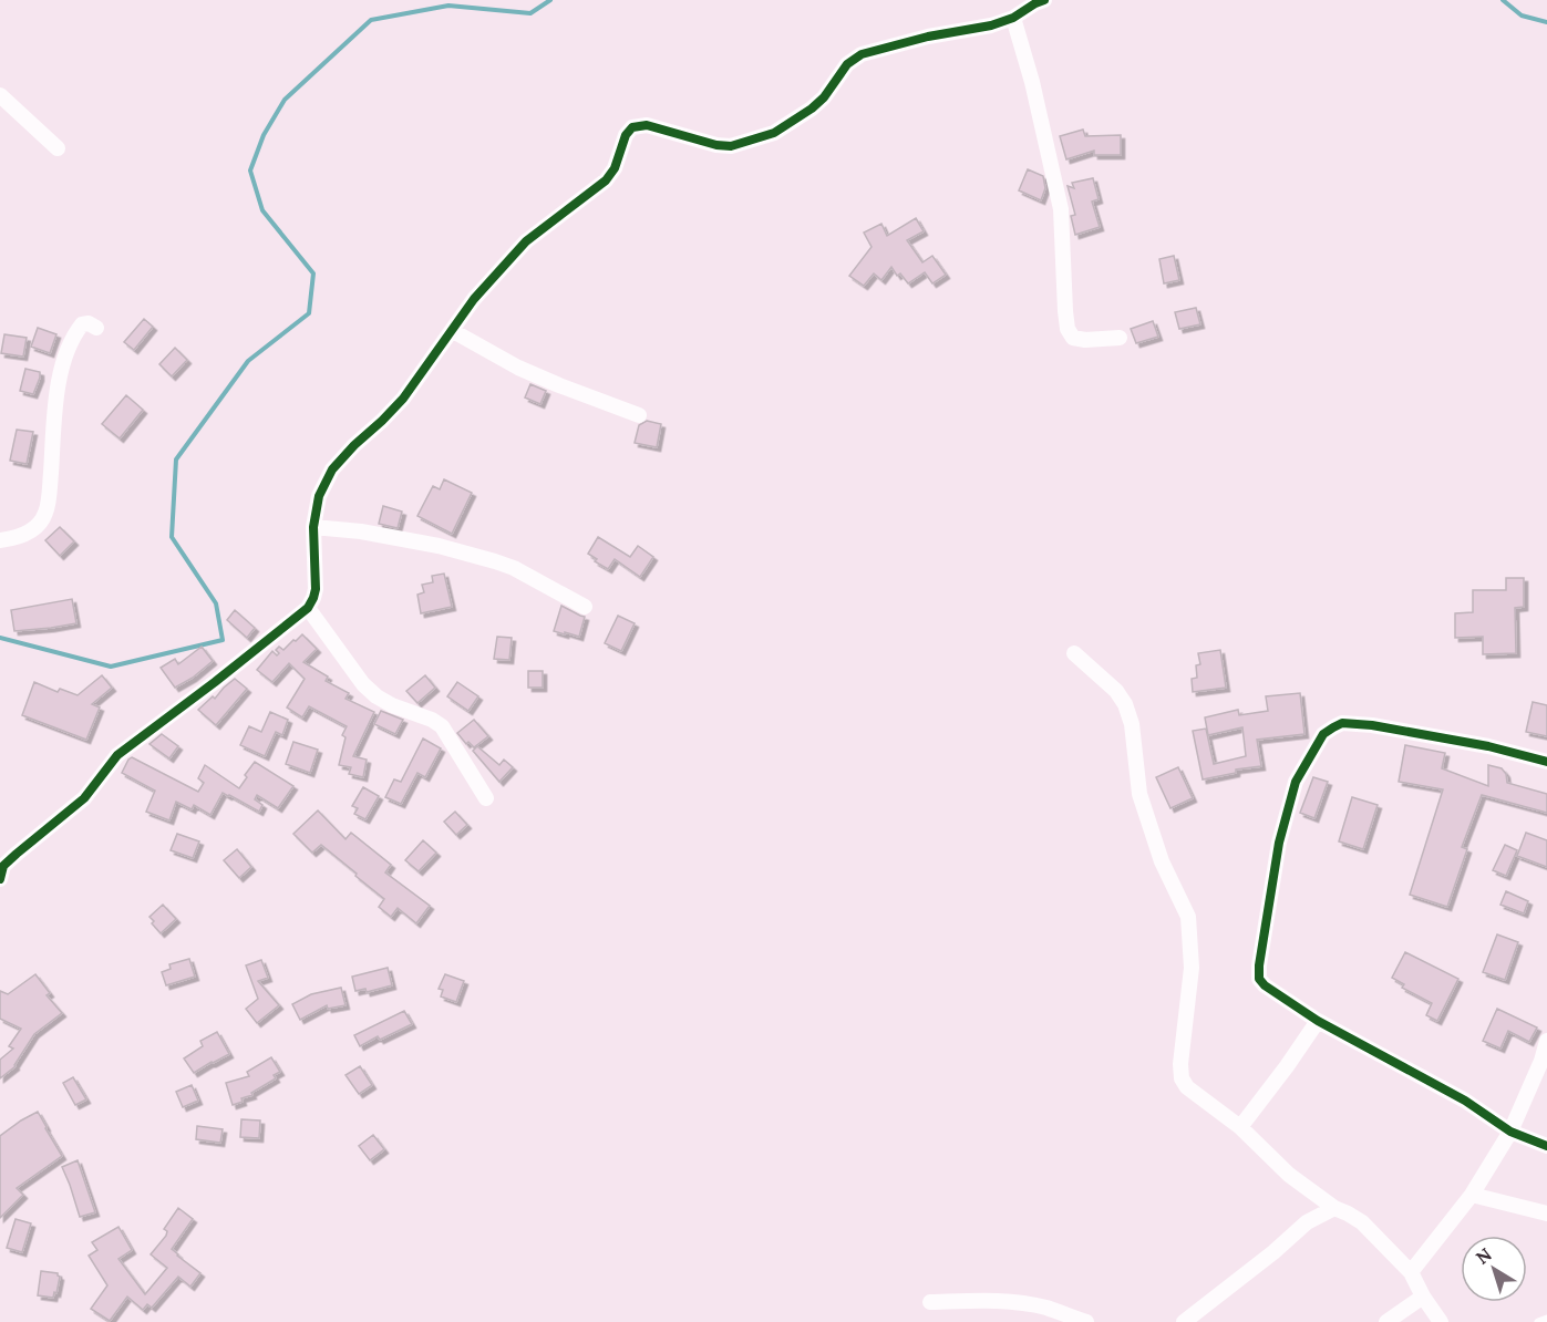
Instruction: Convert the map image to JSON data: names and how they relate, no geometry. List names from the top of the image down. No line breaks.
{"north":"top left"}
